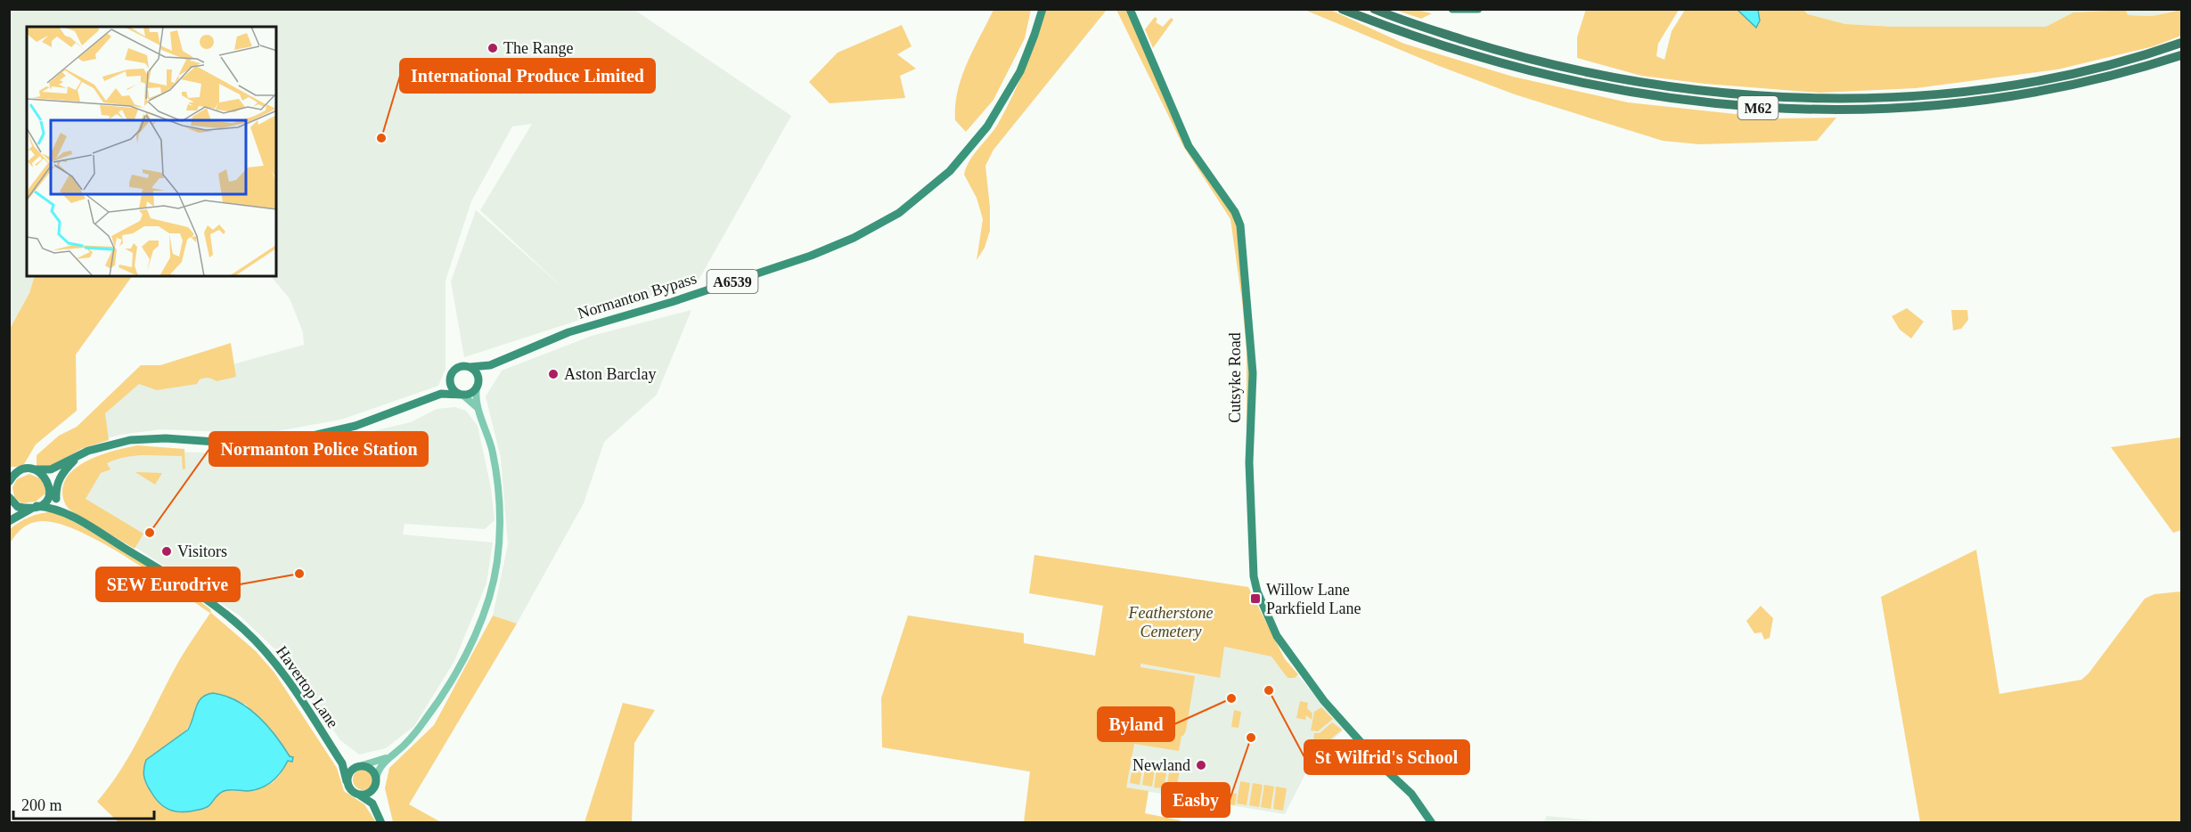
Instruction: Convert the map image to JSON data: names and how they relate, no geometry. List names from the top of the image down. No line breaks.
{"streets":{"highway":["M62"],"main road":["A6539","Normanton Bypass","Cutsyke Road","Havertop Lane"]},"crossings":[["A6539","Normanton Bypass"],["A6539","Havertop Lane"]],"parks":["Featherstone Cemetery"],"places":{"other":["The Range","International Produce Limited","Aston Barclay","Normanton Police Station","Visitors","SEW Eurodrive","St Wilfrid's School","Byland","Easby","Newland"],"transit":["Willow Lane Parkfield Lane"]},"scale_bar":"200 m"}
